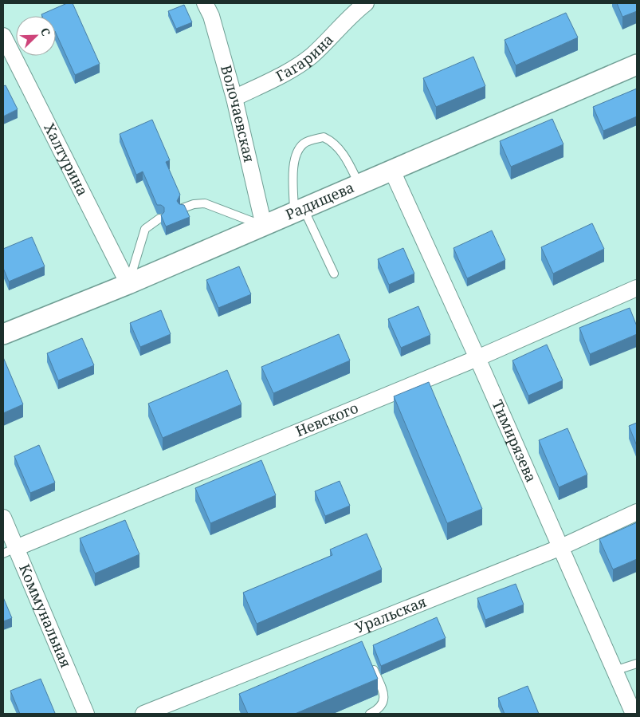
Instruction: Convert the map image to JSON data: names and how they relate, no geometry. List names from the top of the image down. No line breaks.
{"streets":{"street":["Гагарина","Волочаевская","Халтурина","Радищева","Невского","Тимирязева","Уральская","Коммунальная"]},"crossings":[["Гагарина","Волочаевская"],["Волочаевская","Радищева"],["Халтурина","Радищева"],["Радищева","Тимирязева"],["Невского","Тимирязева"],["Невского","Коммунальная"],["Тимирязева","Уральская"]],"north":"top right"}
